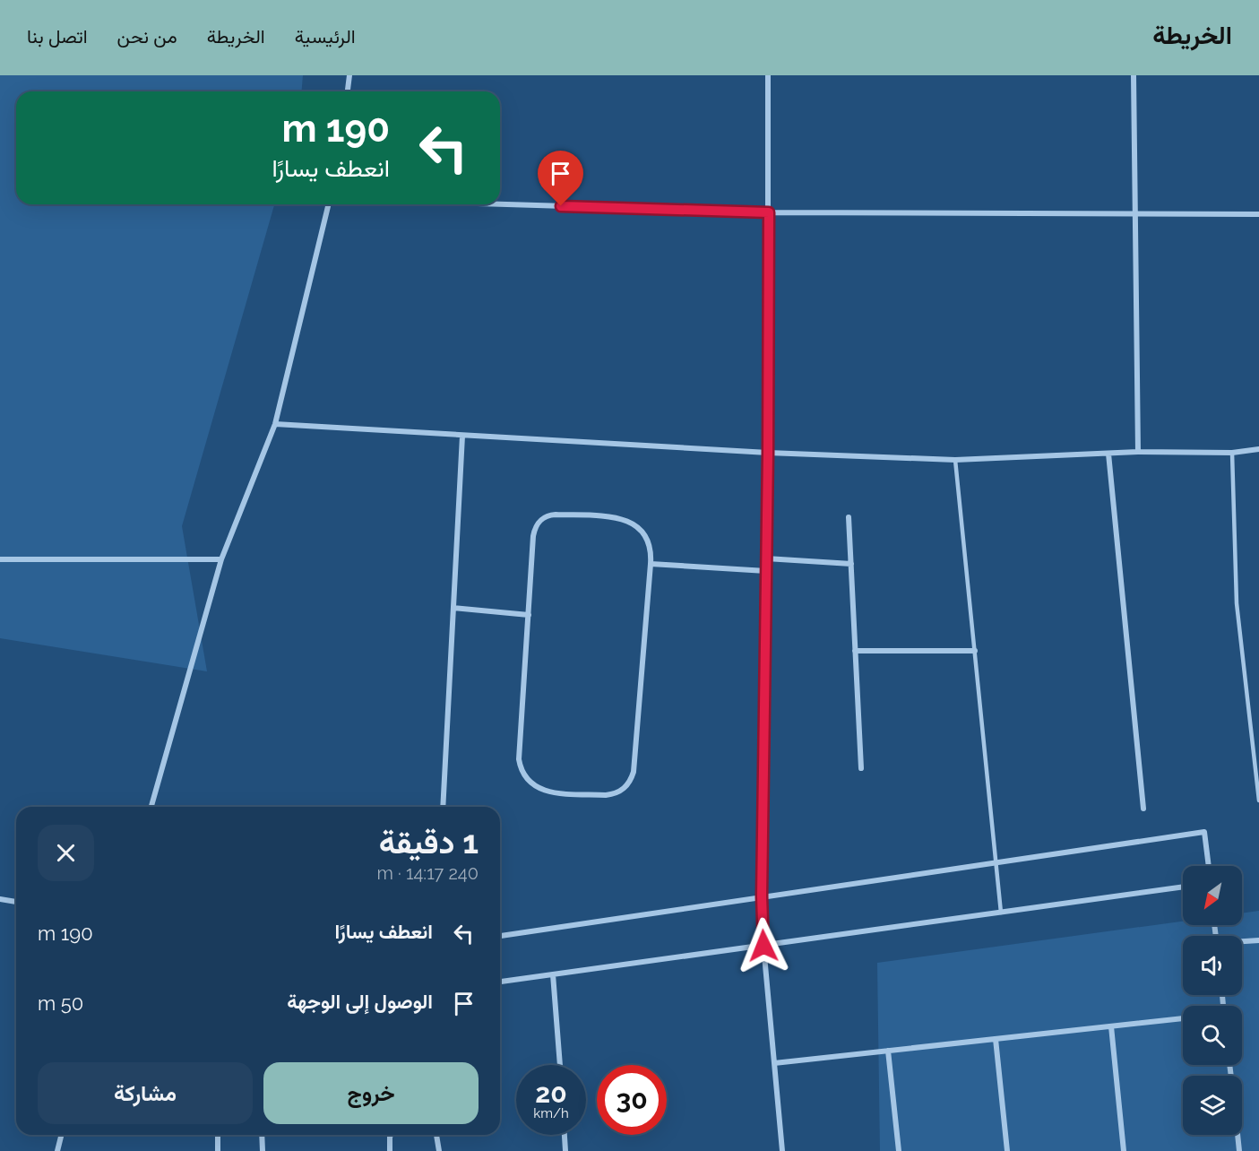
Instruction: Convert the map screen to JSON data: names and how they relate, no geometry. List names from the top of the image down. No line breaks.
{"north":"bottom left","page":{"header":"الخريطة","nav":["الرئيسية","الخريطة","من نحن","اتصل بنا"],"turn":["190 m","انعطف يسارًا"],"heading":["1 دقيقة","240 m · 14:17"],"list":[{"name":"انعطف يسارًا","value":"190 m"},{"name":"الوصول إلى الوجهة","value":"50 m"}],"buttons":["خروج","مشاركة"],"speed":"20 km/h","limit":"30"}}
